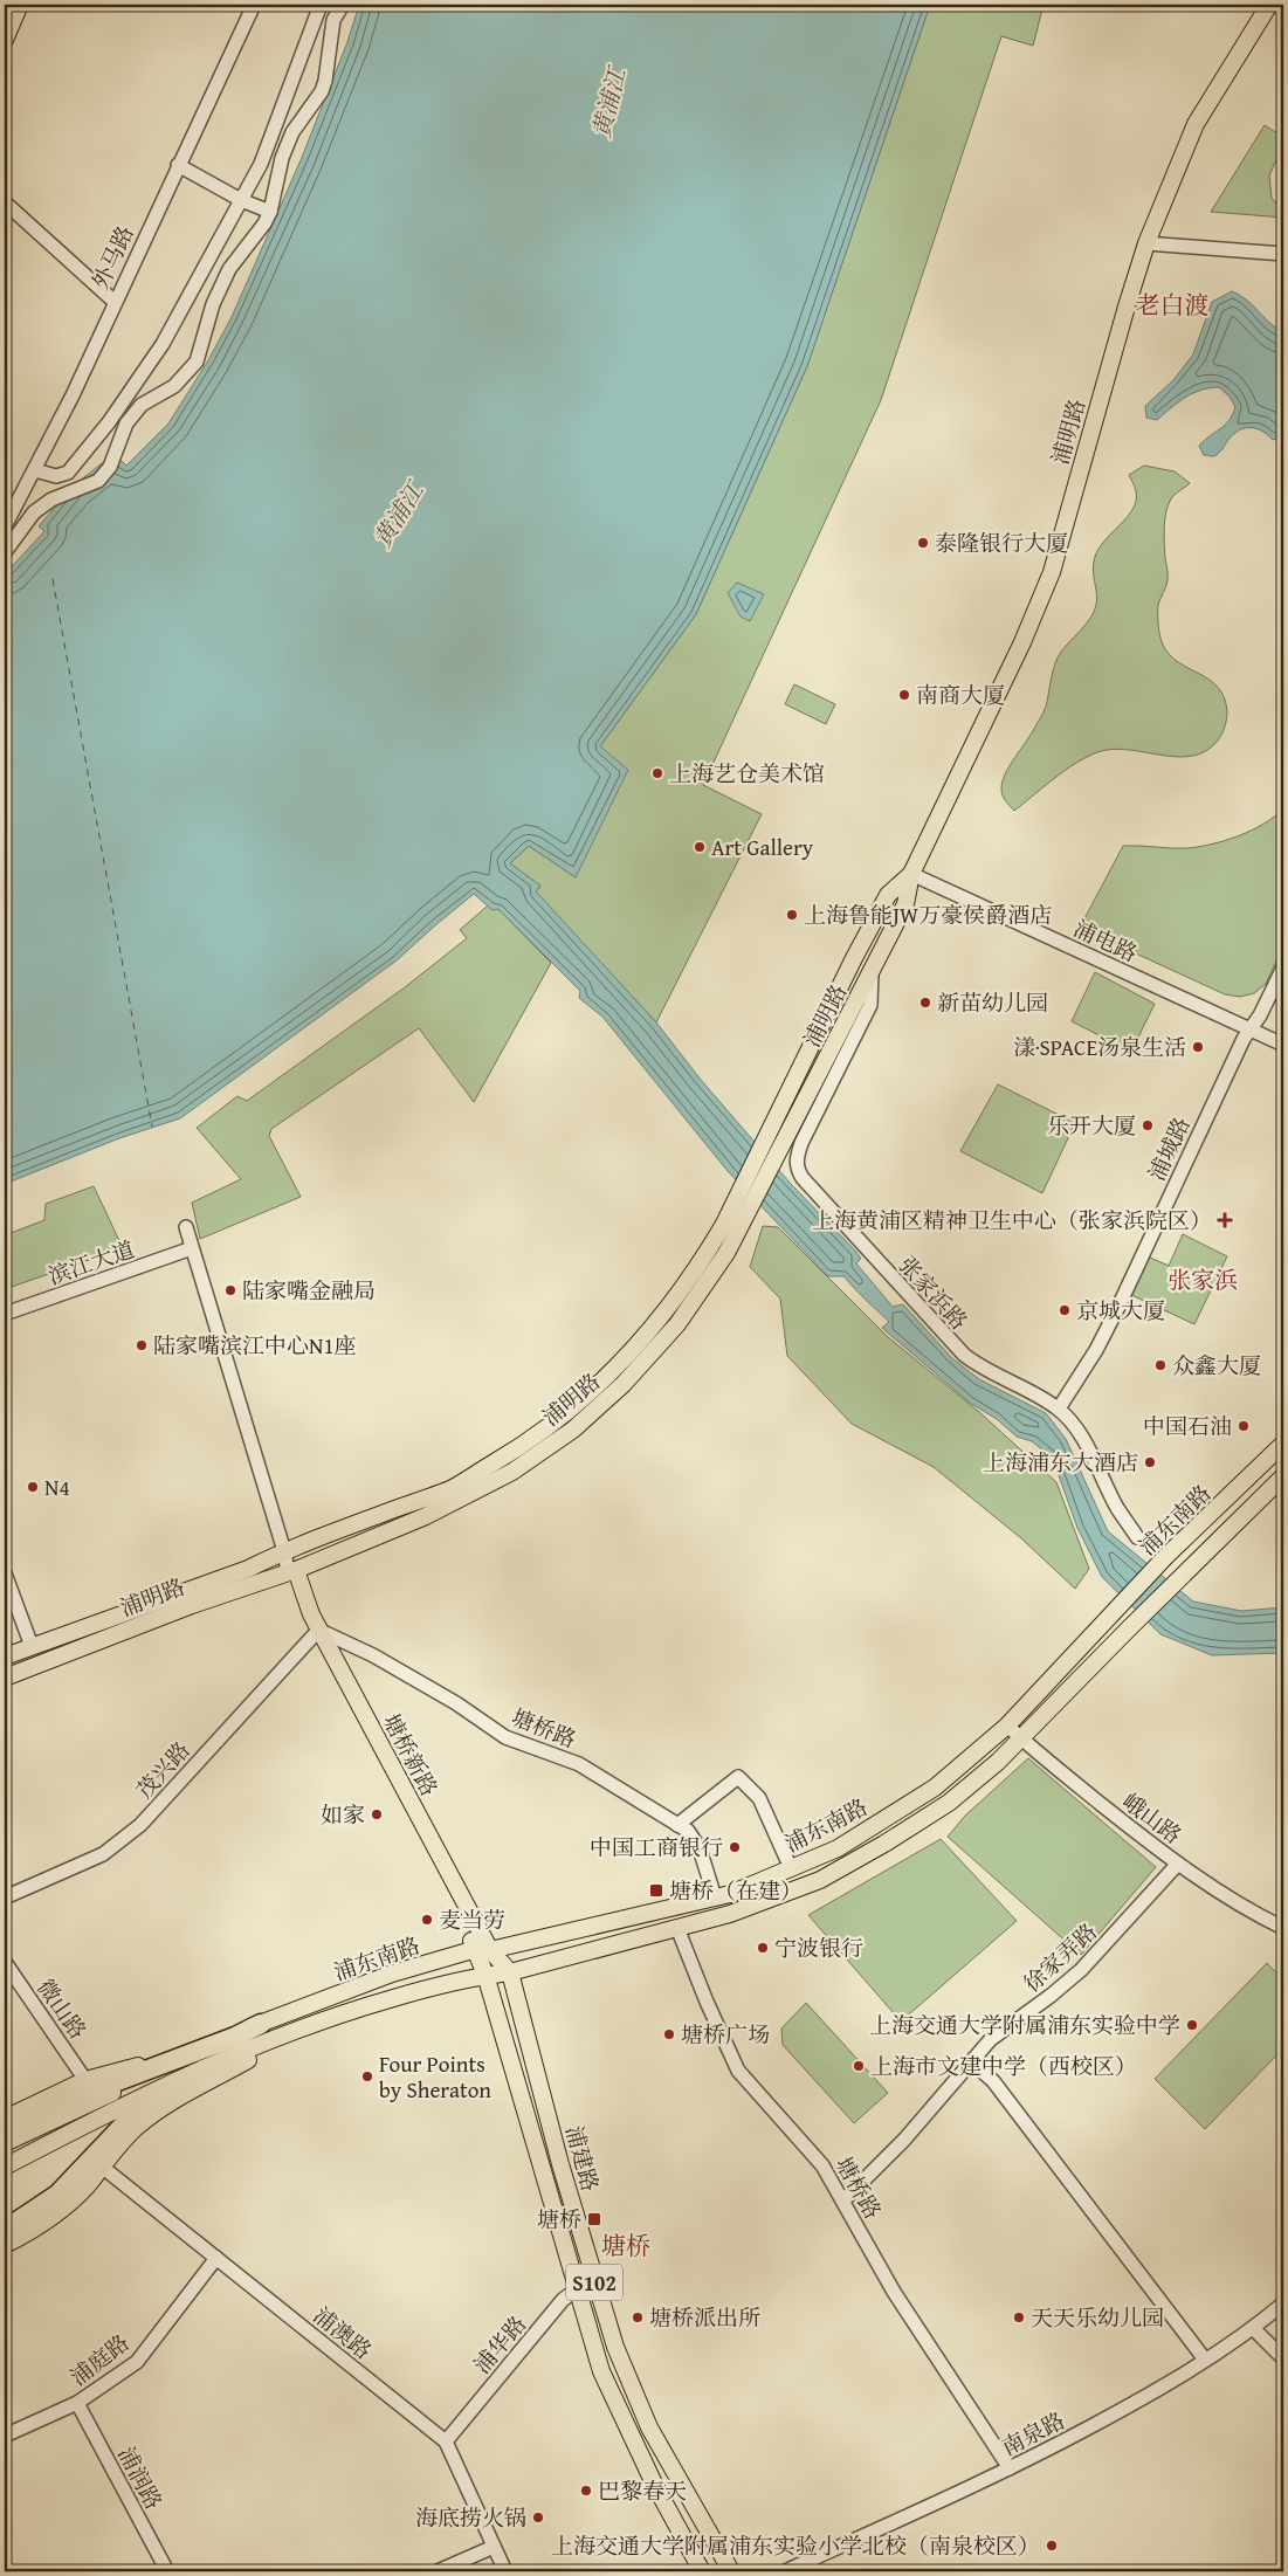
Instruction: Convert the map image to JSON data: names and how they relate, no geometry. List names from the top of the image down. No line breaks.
{"streets":{"main road":["浦明路","浦东南路","塘桥新路","浦建路","S102"],"street":["外马路","浦电路","浦城路","滨江大道","张家浜路","塘桥路","茂兴路","峨山路","徐家弄路","微山路","浦澳路","浦华路","浦庭路","南泉路","浦润路"]},"crossings":[["浦明路","浦电路"],["浦明路","张家浜路"],["浦明路","塘桥新路"],["浦电路","浦城路"],["浦城路","张家浜路"],["滨江大道","塘桥新路"],["浦东南路","塘桥路"],["浦东南路","塘桥新路"],["浦东南路","峨山路"],["浦东南路","微山路"],["浦东南路","浦建路"],["浦东南路","浦澳路"],["塘桥路","塘桥新路"],["塘桥路","茂兴路"],["塘桥路","徐家弄路"],["塘桥路","南泉路"],["塘桥新路","茂兴路"],["塘桥新路","浦建路"],["峨山路","徐家弄路"],["浦建路","浦华路"],["浦澳路","浦华路"],["浦澳路","浦庭路"],["浦庭路","浦润路"]],"districts":["老白渡","张家浜","塘桥"],"water":["黄浦江"],"places":{"other":["泰隆银行大厦","南商大厦","上海艺仓美术馆","Art Gallery","上海鲁能JW万豪侯爵酒店","新苗幼儿园","漾·SPACE汤泉生活","乐开大厦","陆家嘴金融局","京城大厦","陆家嘴滨江中心N1座","众鑫大厦","中国石油","上海浦东大酒店","N4","如家","中国工商银行","麦当劳","宁波银行","上海交通大学附属浦东实验中学","塘桥广场","上海市文建中学（西校区）","Four Points by Sheraton","塘桥派出所","天天乐幼儿园","巴黎春天","海底捞火锅","上海交通大学附属浦东实验小学北校（南泉校区）"],"health":["上海黄浦区精神卫生中心（张家浜院区）"],"transit":["塘桥（在建）","塘桥"]}}
